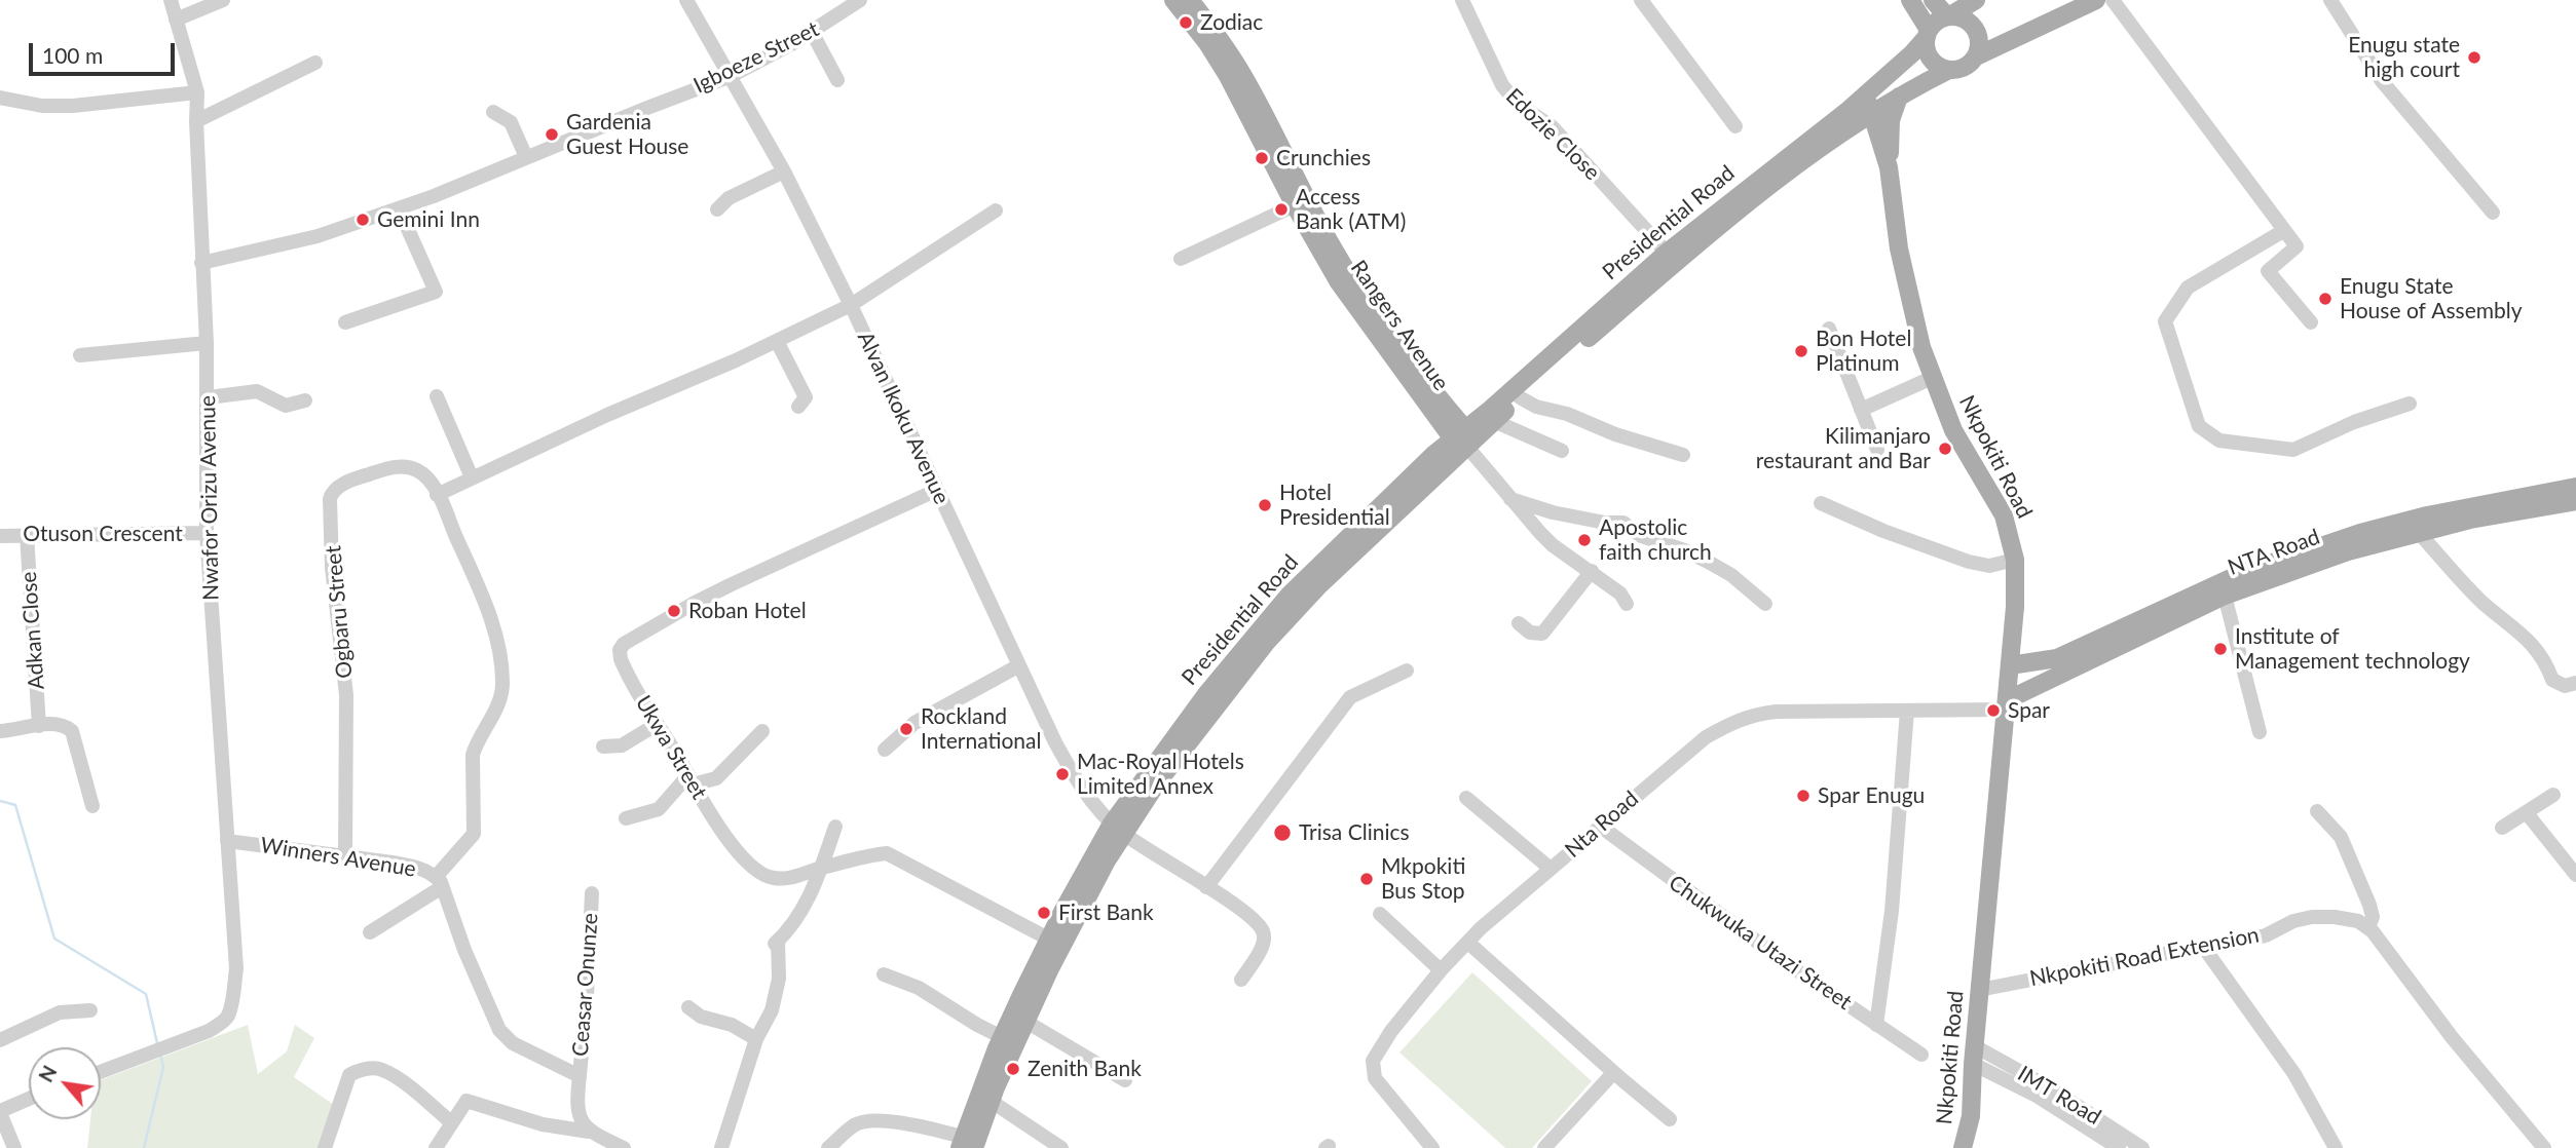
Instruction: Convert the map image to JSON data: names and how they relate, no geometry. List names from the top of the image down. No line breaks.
{"streets":{"main road":["Presidential Road","Rangers Avenue","Nkpokiti Road","NTA Road"],"street":["Igboeze Street","Edozie Close","Alvan Ikoku Avenue","Nwafor Orizu Avenue","Otuson Crescent","Ogbaru Street","Adkan Close","Ukwa Street","Nta Road","Winners Avenue","Chukwuka Utazi Street","Nkpokiti Road Extension","Ceasar Onunze","IMT Road"]},"crossings":[["Igboeze Street","Alvan Ikoku Avenue"],["Igboeze Street","Nwafor Orizu Avenue"],["Edozie Close","Presidential Road"],["Presidential Road","Alvan Ikoku Avenue"],["Presidential Road","Nkpokiti Road"],["Presidential Road","Ukwa Street"],["Alvan Ikoku Avenue","Ukwa Street"],["Nkpokiti Road","NTA Road"],["Nkpokiti Road","Nta Road"],["Nkpokiti Road","Nkpokiti Road Extension"],["Nkpokiti Road","IMT Road"],["Nwafor Orizu Avenue","Otuson Crescent"],["Nwafor Orizu Avenue","Winners Avenue"],["Otuson Crescent","Adkan Close"],["NTA Road","Nta Road"],["Ogbaru Street","Winners Avenue"],["Nta Road","Chukwuka Utazi Street"],["Winners Avenue","Ceasar Onunze"]],"places":["Zodiac","Enugu state high court","Gardenia Guest House","Crunchies","Access Bank (ATM)","Gemini Inn","Enugu State House of Assembly","Bon Hotel Platinum","Kilimanjaro restaurant and Bar","Hotel Presidential","Apostolic faith church","Roban Hotel","Institute of Management technology","Spar","Rockland International","Mac-Royal Hotels Limited Annex","Spar Enugu","Trisa Clinics","Mkpokiti Bus Stop","First Bank","Zenith Bank"],"scale_bar":"100 m","north":"top left"}
